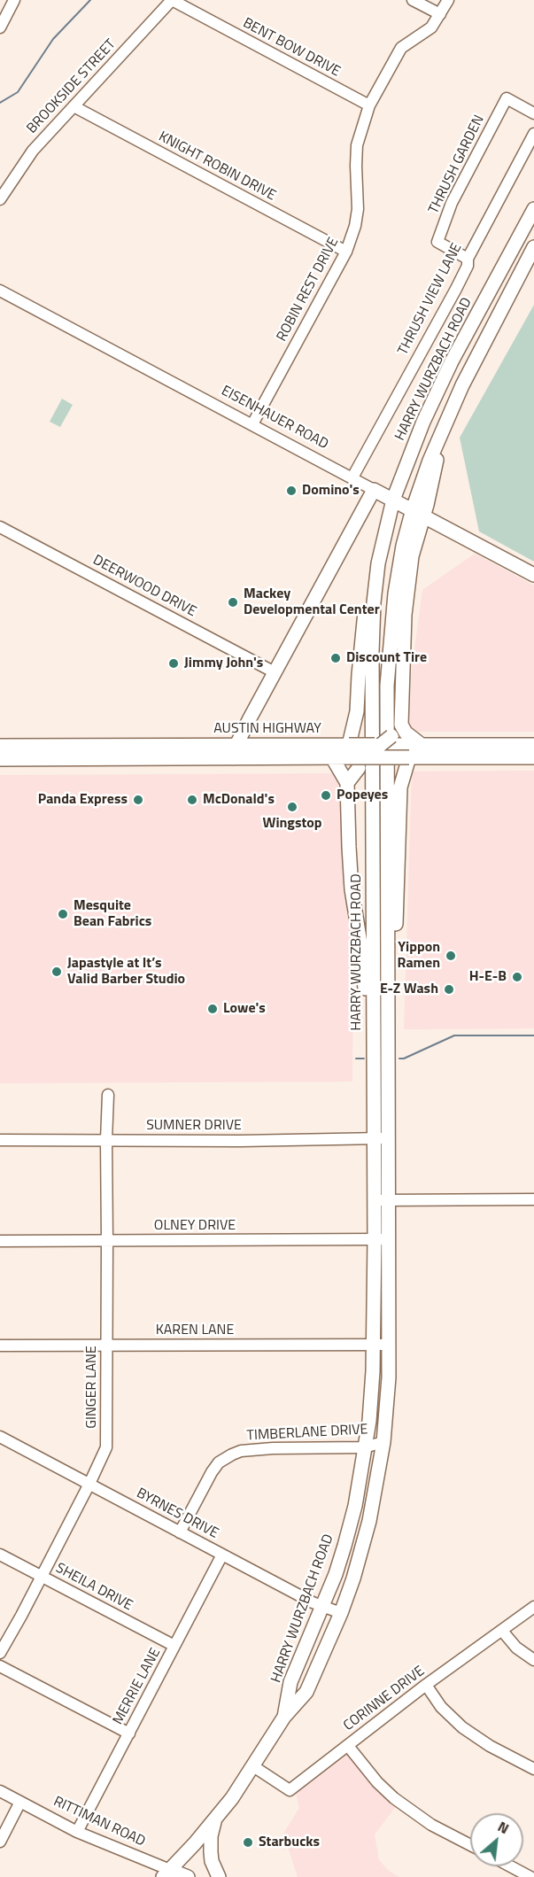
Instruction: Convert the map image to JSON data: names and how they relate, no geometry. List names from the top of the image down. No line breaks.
{"streets":{"main road":["HARRY WURZBACH ROAD","EISENHAUER ROAD","AUSTIN HIGHWAY","RITTIMAN ROAD"],"street":["BENT BOW DRIVE","BROOKSIDE STREET","THRUSH GARDEN","KNIGHT ROBIN DRIVE","ROBIN REST DRIVE","THRUSH VIEW LANE","DEERWOOD DRIVE","SUMNER DRIVE","OLNEY DRIVE","KAREN LANE","GINGER LANE","TIMBERLANE DRIVE","BYRNES DRIVE","SHEILA DRIVE","MERRIE LANE","CORINNE DRIVE"]},"crossings":[["BENT BOW DRIVE","BROOKSIDE STREET"],["BENT BOW DRIVE","ROBIN REST DRIVE"],["BROOKSIDE STREET","KNIGHT ROBIN DRIVE"],["THRUSH GARDEN","THRUSH VIEW LANE"],["KNIGHT ROBIN DRIVE","ROBIN REST DRIVE"],["ROBIN REST DRIVE","EISENHAUER ROAD"],["THRUSH VIEW LANE","EISENHAUER ROAD"],["HARRY WURZBACH ROAD","EISENHAUER ROAD"],["HARRY WURZBACH ROAD","SUMNER DRIVE"],["HARRY WURZBACH ROAD","OLNEY DRIVE"],["HARRY WURZBACH ROAD","KAREN LANE"],["HARRY WURZBACH ROAD","TIMBERLANE DRIVE"],["HARRY WURZBACH ROAD","BYRNES DRIVE"],["HARRY WURZBACH ROAD","CORINNE DRIVE"],["HARRY WURZBACH ROAD","RITTIMAN ROAD"],["SUMNER DRIVE","GINGER LANE"],["OLNEY DRIVE","GINGER LANE"],["KAREN LANE","GINGER LANE"],["GINGER LANE","BYRNES DRIVE"],["GINGER LANE","SHEILA DRIVE"],["TIMBERLANE DRIVE","BYRNES DRIVE"],["BYRNES DRIVE","MERRIE LANE"],["SHEILA DRIVE","MERRIE LANE"],["MERRIE LANE","RITTIMAN ROAD"]],"places":["Domino's","Mackey Developmental Center","Discount Tire","Jimmy John's","Popeyes","Panda Express","McDonald's","Wingstop","Mesquite Bean Fabrics","Yippon Ramen","Japastyle at It’s Valid Barber Studio","H-E-B","E-Z Wash","Lowe's","Starbucks"],"north":"top right"}
